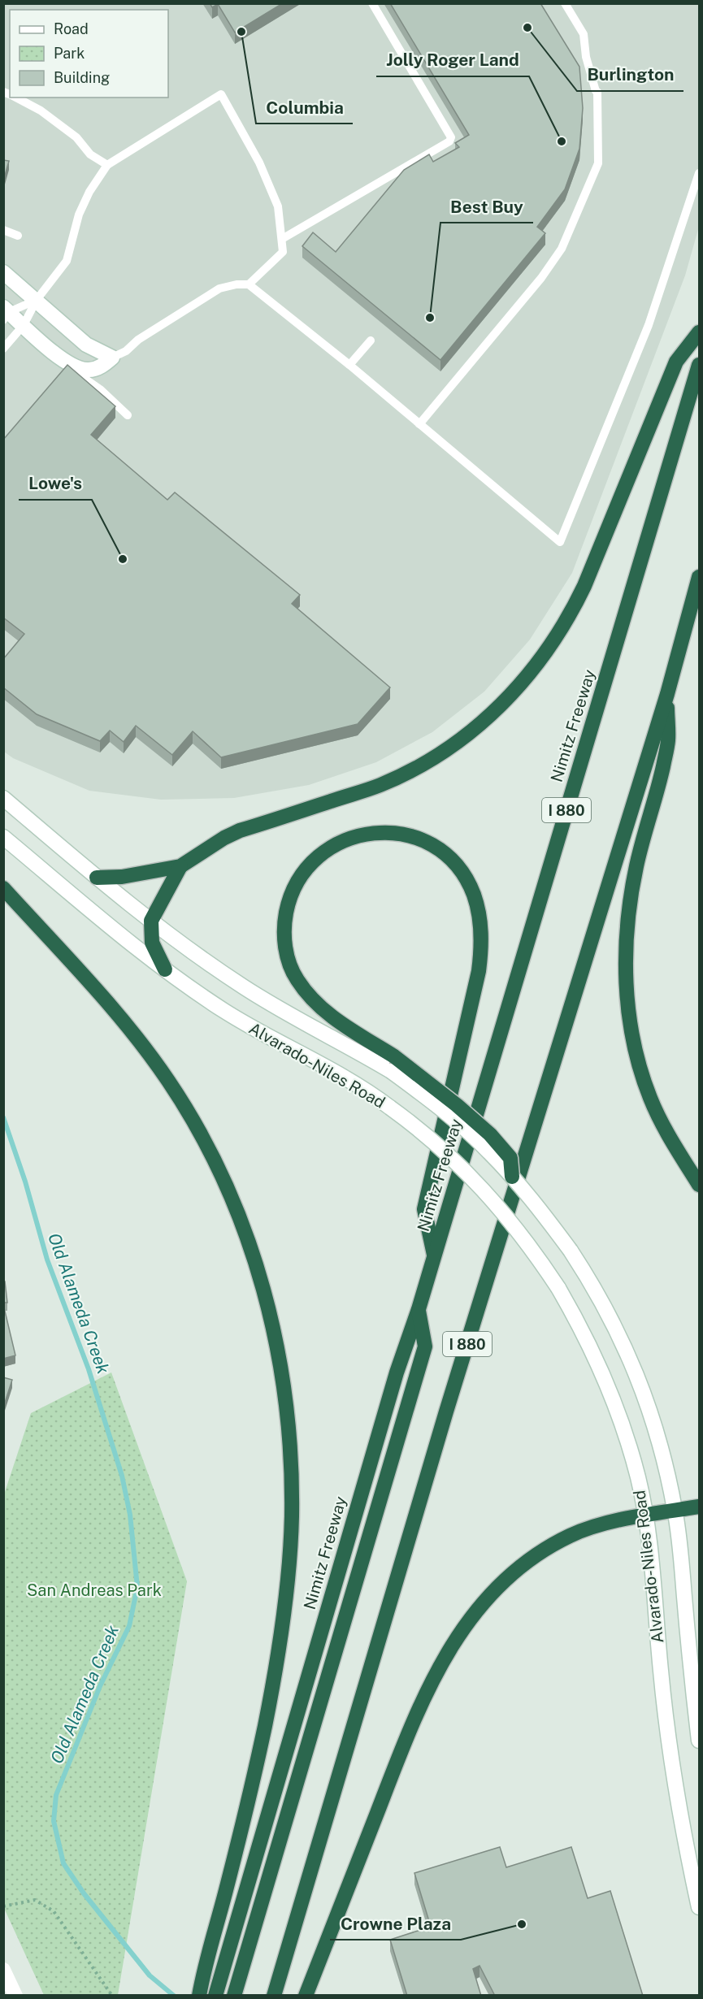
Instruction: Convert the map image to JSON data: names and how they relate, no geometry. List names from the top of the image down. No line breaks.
{"streets":{"highway":["Nimitz Freeway","I 880"],"main road":["Alvarado-Niles Road"]},"crossings":[["Nimitz Freeway","I 880"]],"water":["Old Alameda Creek"],"parks":["San Andreas Park"],"places":["Burlington","Columbia","Jolly Roger Land","Best Buy","Lowe's","Crowne Plaza"],"legend":["Road","Park","Building"]}
